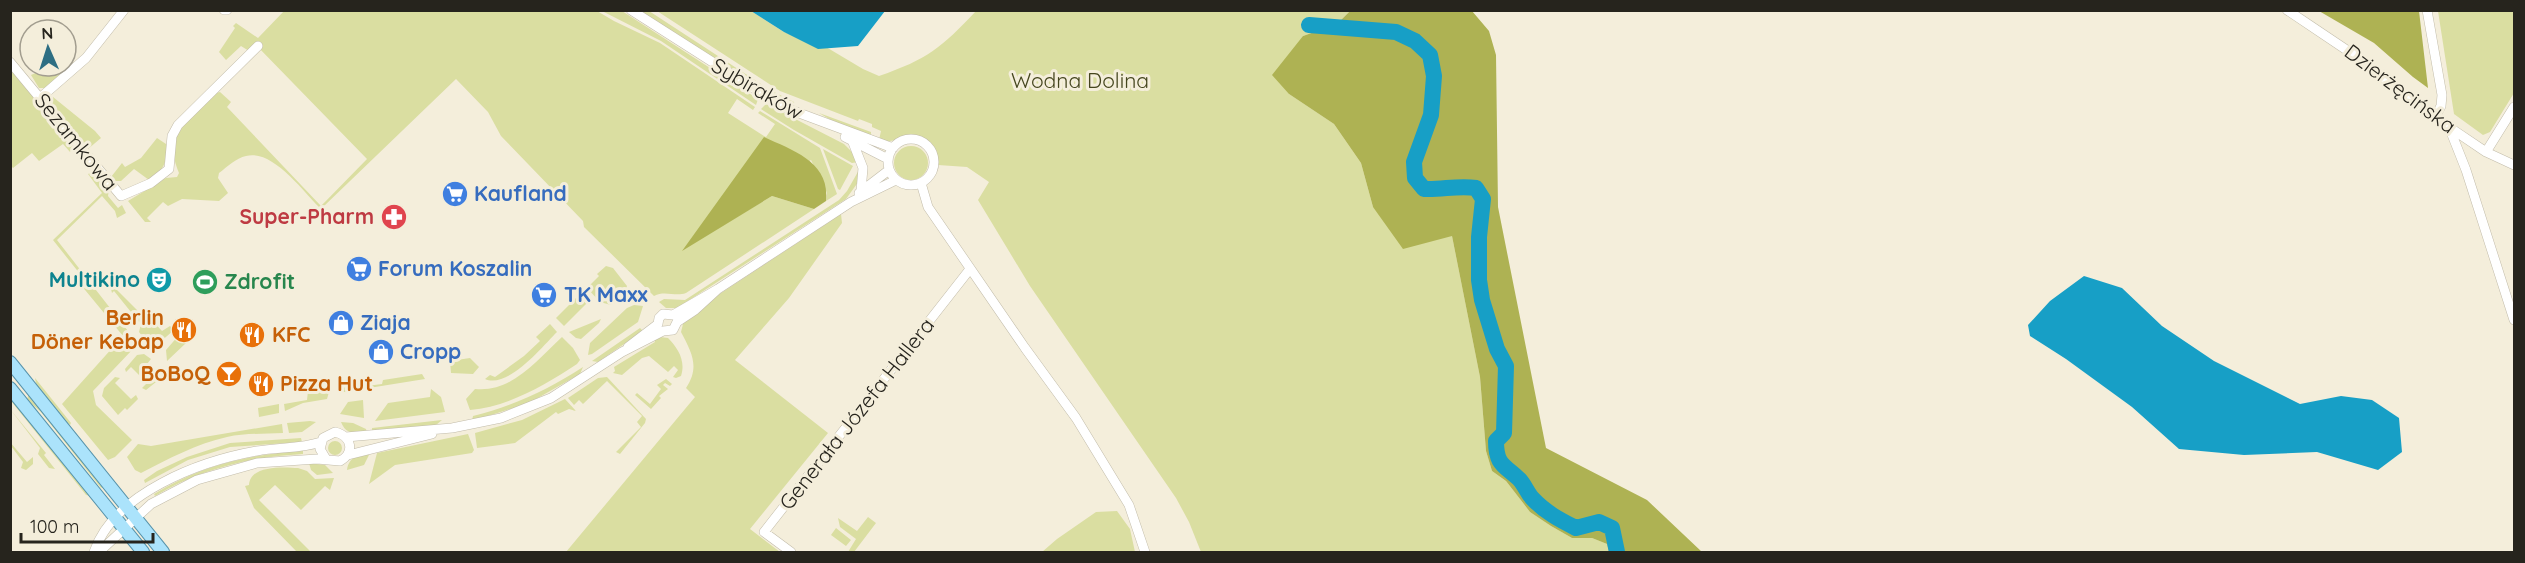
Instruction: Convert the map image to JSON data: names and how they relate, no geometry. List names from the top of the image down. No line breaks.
{"streets":{"street":["Sybiraków","Dzierżęcińska","Sezamkowa","Generała Józefa Hallera"]},"parks":["Wodna Dolina"],"places":{"supermarket":["Kaufland","Forum Koszalin","TK Maxx"],"pharmacy":["Super-Pharm"],"theatre":["Multikino"],"sports":["Zdrofit"],"shop":["Ziaja","Cropp"],"restaurant":["Berlin Döner Kebap","KFC","Pizza Hut"],"bar":["BoBoQ"]},"scale_bar":"100 m","north":"top"}
